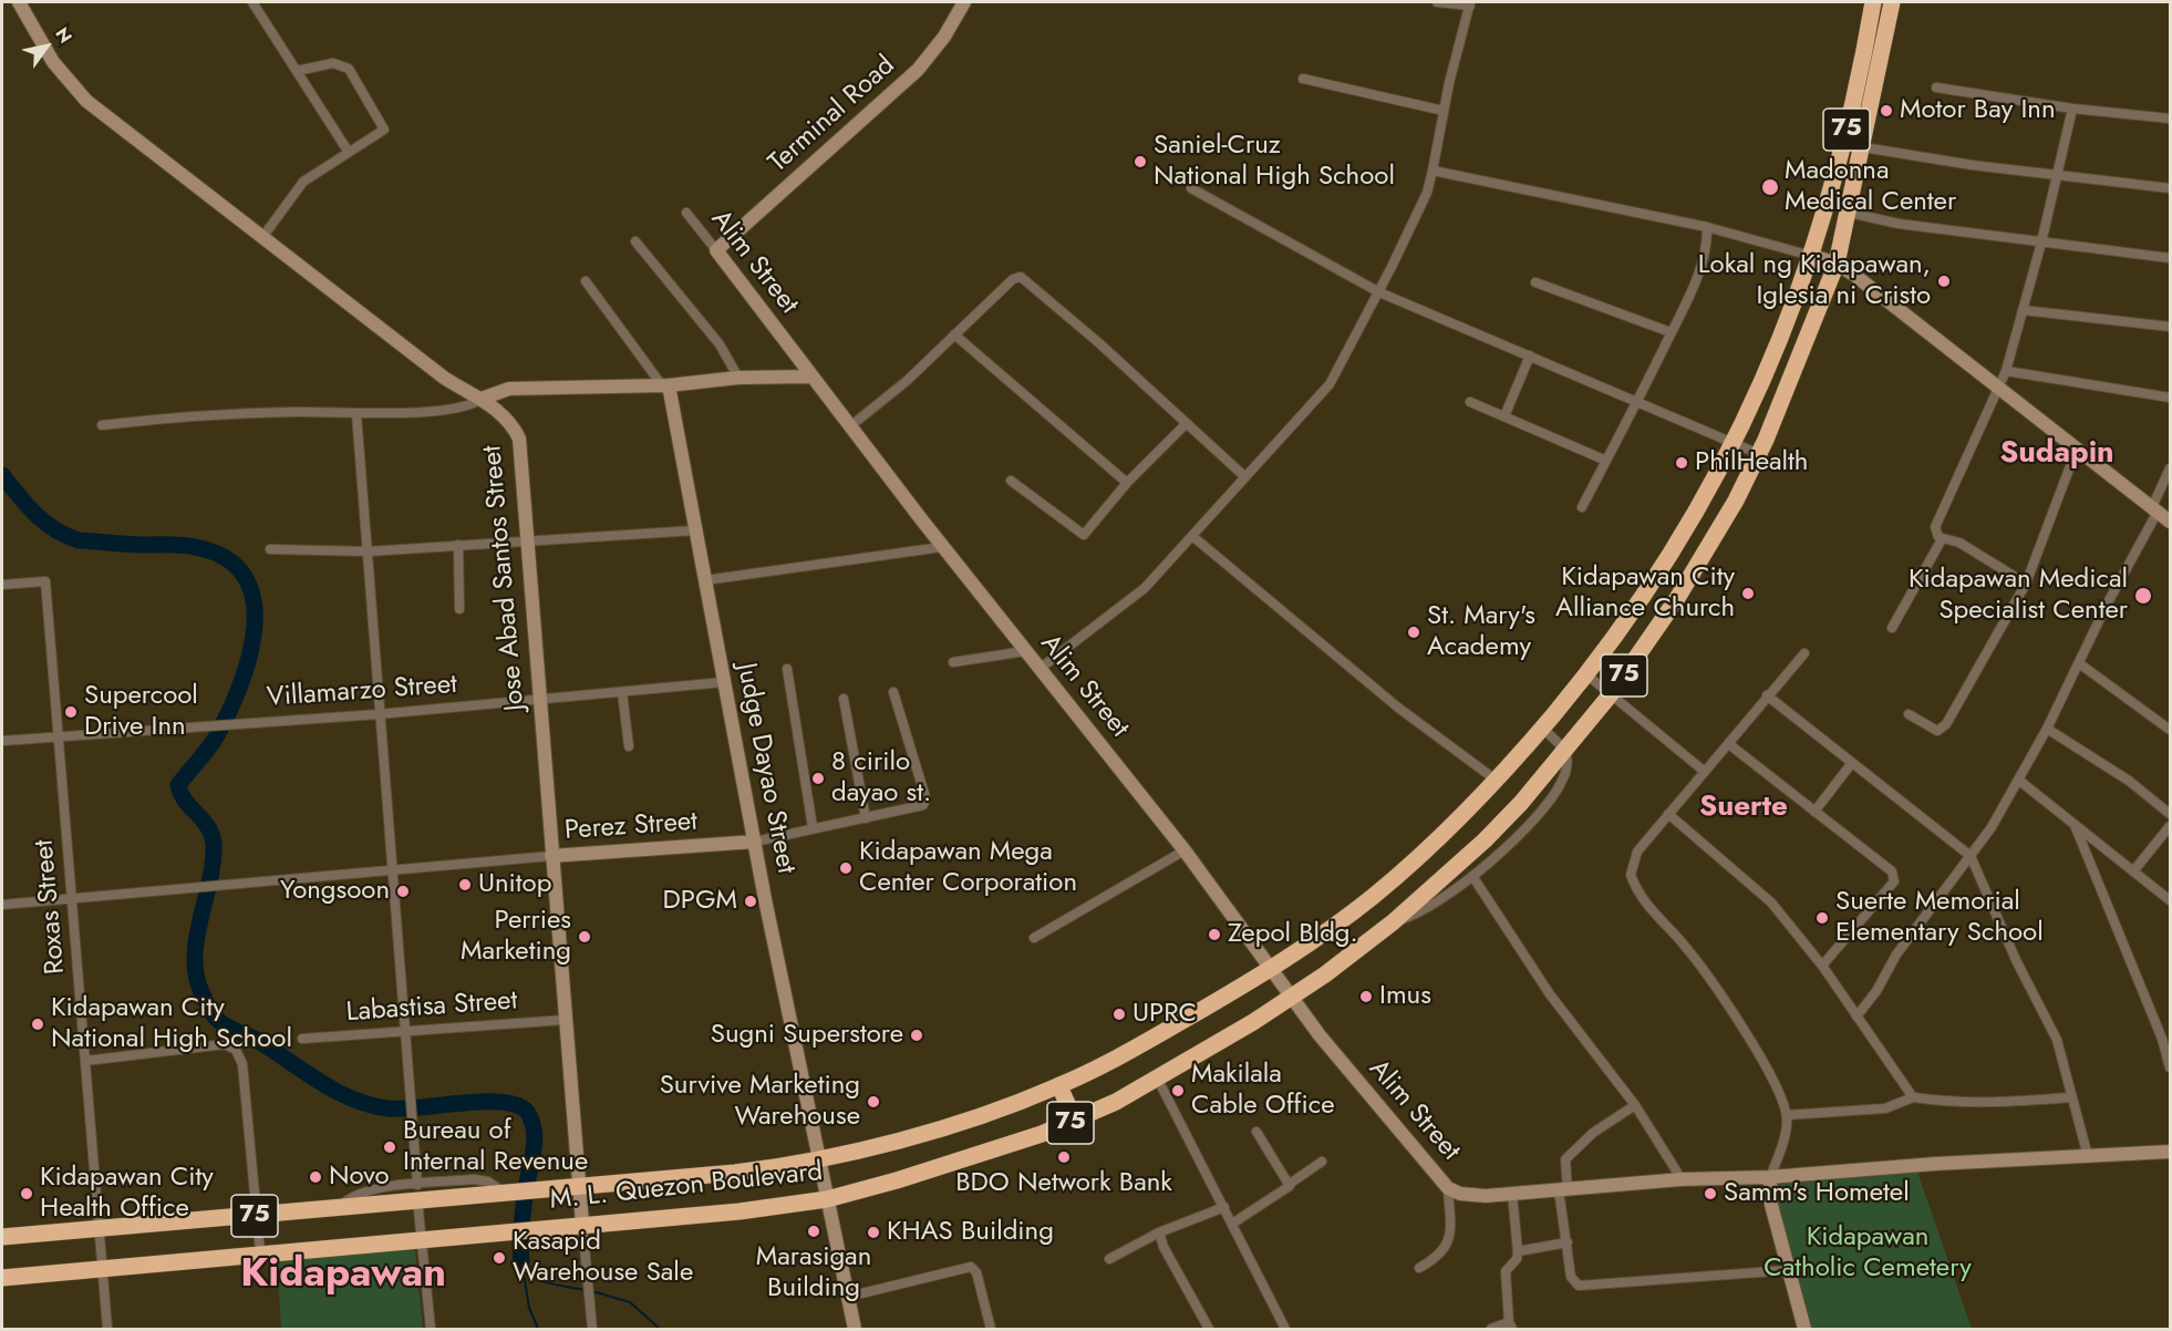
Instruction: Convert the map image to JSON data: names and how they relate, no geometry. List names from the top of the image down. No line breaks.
{"streets":{"highway":["75","M. L. Quezon Boulevard"],"street":["Terminal Road","Alim Street","Jose Abad Santos Street","Villamarzo Street","Judge Dayao Street","Perez Street","Roxas Street","Labastisa Street"]},"crossings":[["Terminal Road","Alim Street"],["Alim Street","M. L. Quezon Boulevard"],["Jose Abad Santos Street","Villamarzo Street"],["Jose Abad Santos Street","Perez Street"],["Jose Abad Santos Street","Labastisa Street"],["Jose Abad Santos Street","M. L. Quezon Boulevard"],["Villamarzo Street","Judge Dayao Street"],["Villamarzo Street","Roxas Street"],["Judge Dayao Street","Perez Street"],["Judge Dayao Street","M. L. Quezon Boulevard"],["Perez Street","Roxas Street"],["Roxas Street","M. L. Quezon Boulevard"]],"districts":["Sudapin","Suerte","Kidapawan"],"parks":["Kidapawan Catholic Cemetery"],"places":["Motor Bay Inn","Saniel-Cruz National High School","Madonna Medical Center","Lokal ng Kidapawan, Iglesia ni Cristo","PhilHealth","Kidapawan City Alliance Church","Kidapawan Medical Specialist Center","St. Mary's Academy","Supercool Drive Inn","8 cirilo dayao st.","Kidapawan Mega Center Corporation","Unitop","Yongsoon","DPGM","Suerte Memorial Elementary School","Zepol Bldg.","Perries Marketing","Imus","UPRC","Kidapawan City National High School","Sugni Superstore","Makilala Cable Office","Survive Marketing Warehouse","Bureau of Internal Revenue","BDO Network Bank","Novo","Kidapawan City Health Office","Samm's Hometel","Marasigan Building","KHAS Building","Kasapid Warehouse Sale"],"north":"top right"}
